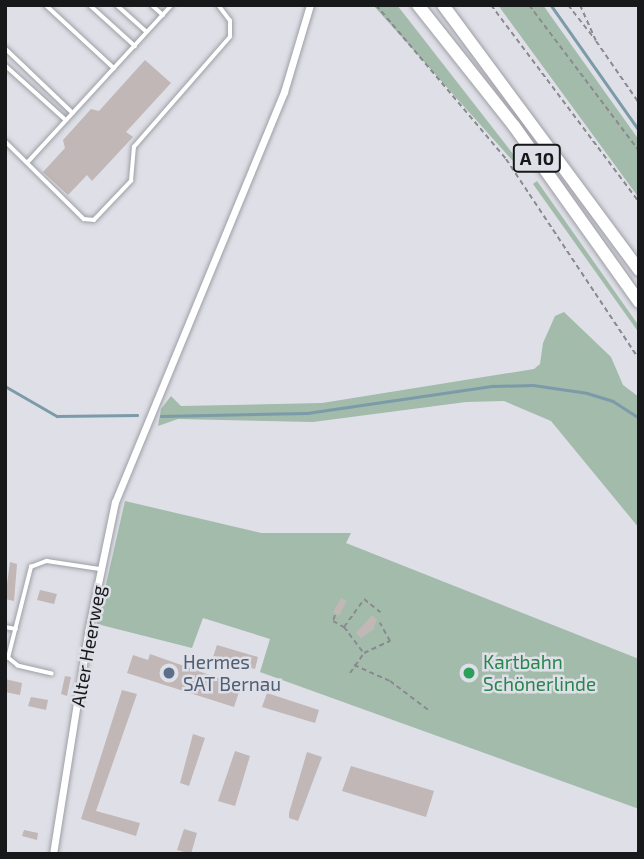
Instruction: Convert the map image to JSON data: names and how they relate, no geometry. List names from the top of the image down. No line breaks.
{"streets":{"highway":["A 10"],"street":["Alter Heerweg"]},"places":["Hermes SAT Bernau","Kartbahn Schönerlinde"]}
